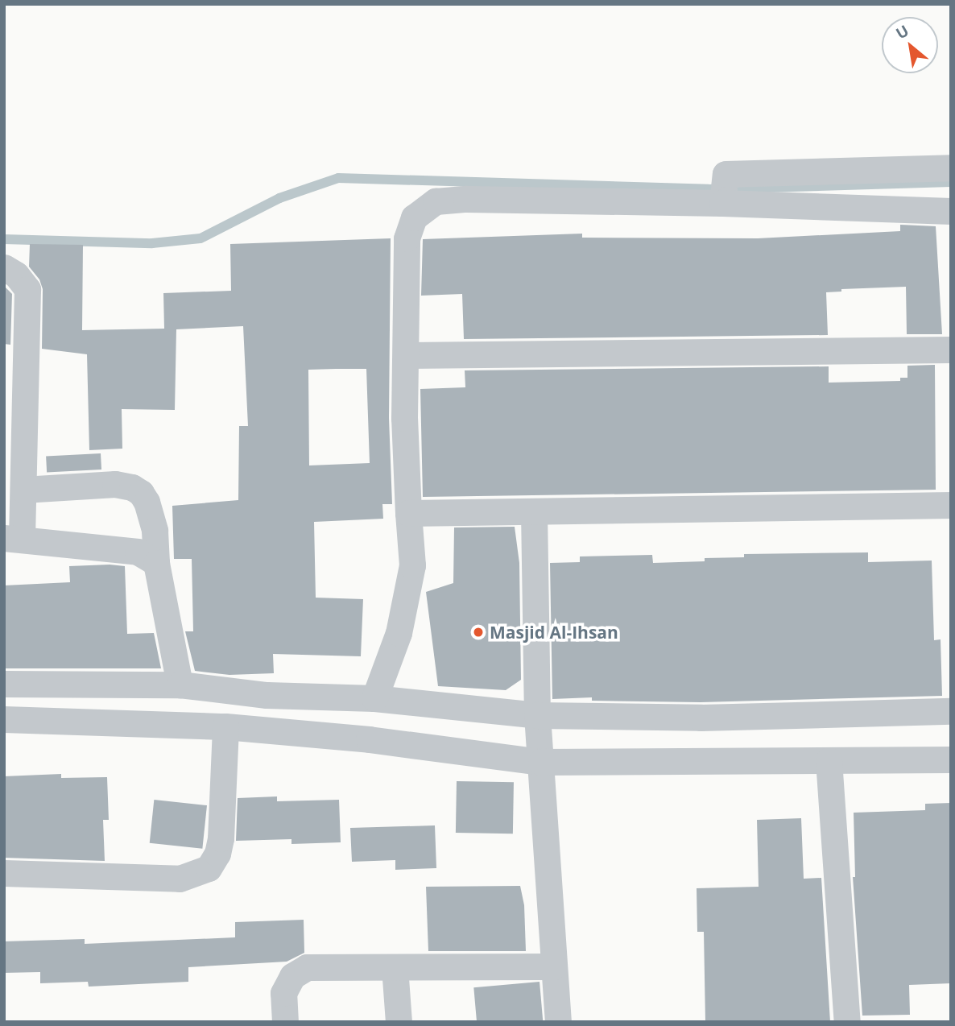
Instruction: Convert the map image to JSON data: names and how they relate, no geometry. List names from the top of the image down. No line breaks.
{"places":["Masjid Al-Ihsan"],"north":"top left"}
